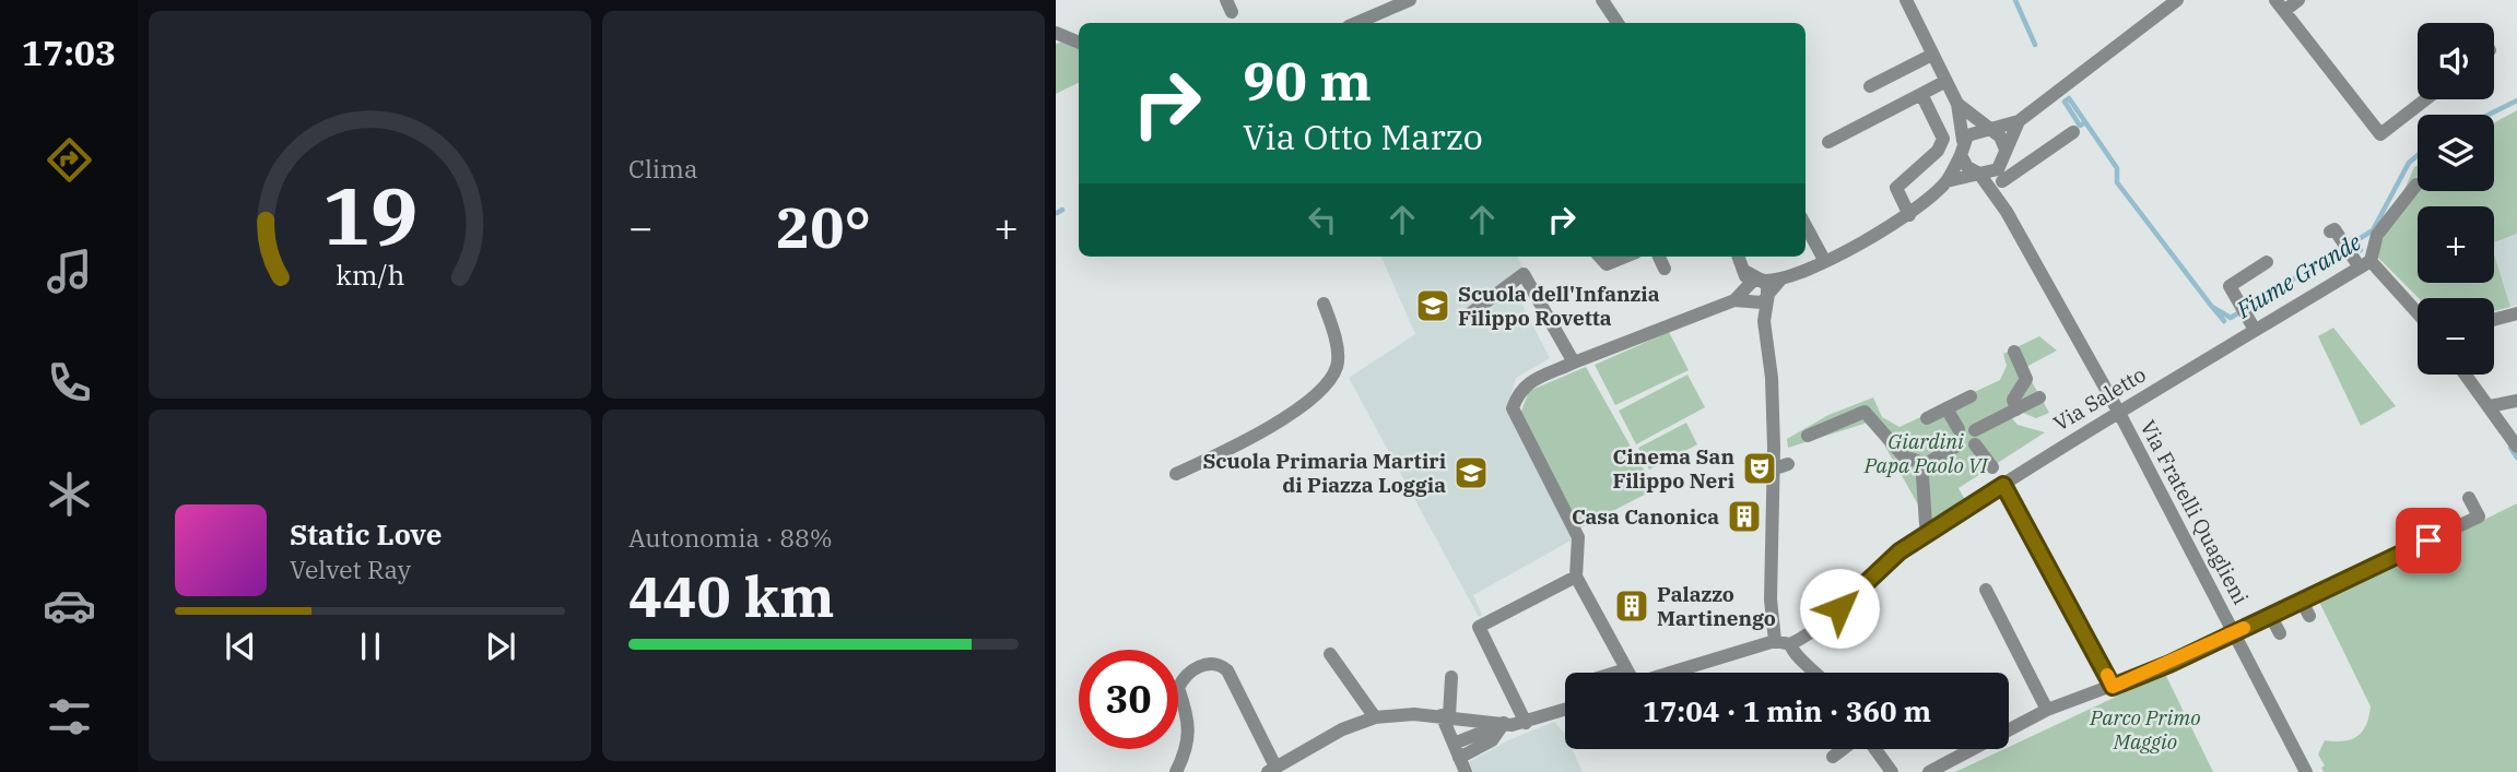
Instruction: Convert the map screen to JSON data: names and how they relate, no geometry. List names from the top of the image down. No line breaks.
{"streets":{"street":["Via Saletto","Via Fratelli Quaglieni"]},"crossings":[["Via Saletto","Via Fratelli Quaglieni"]],"water":["Fiume Grande"],"parks":["Giardini Papa Paolo VI","Parco Primo Maggio"],"places":{"school or university":["Scuola dell'Infanzia Filippo Rovetta","Scuola Primaria Martiri di Piazza Loggia"],"theatre":["Cinema San Filippo Neri"],"building":["Casa Canonica","Palazzo Martinengo"]},"page":{"tabs":"17:03","tile":["Clima",["Autonomia · 88%","440 km"]],"map_buttons":["+","−"],"turn":["90 m","Via Otto Marzo"],"heat":["−","20°","+"],"song":["Static Love","Velvet Ray"],"limit":"30","trip":"17:04 · 1 min · 360 m","gauge":["19","km/h"]}}
